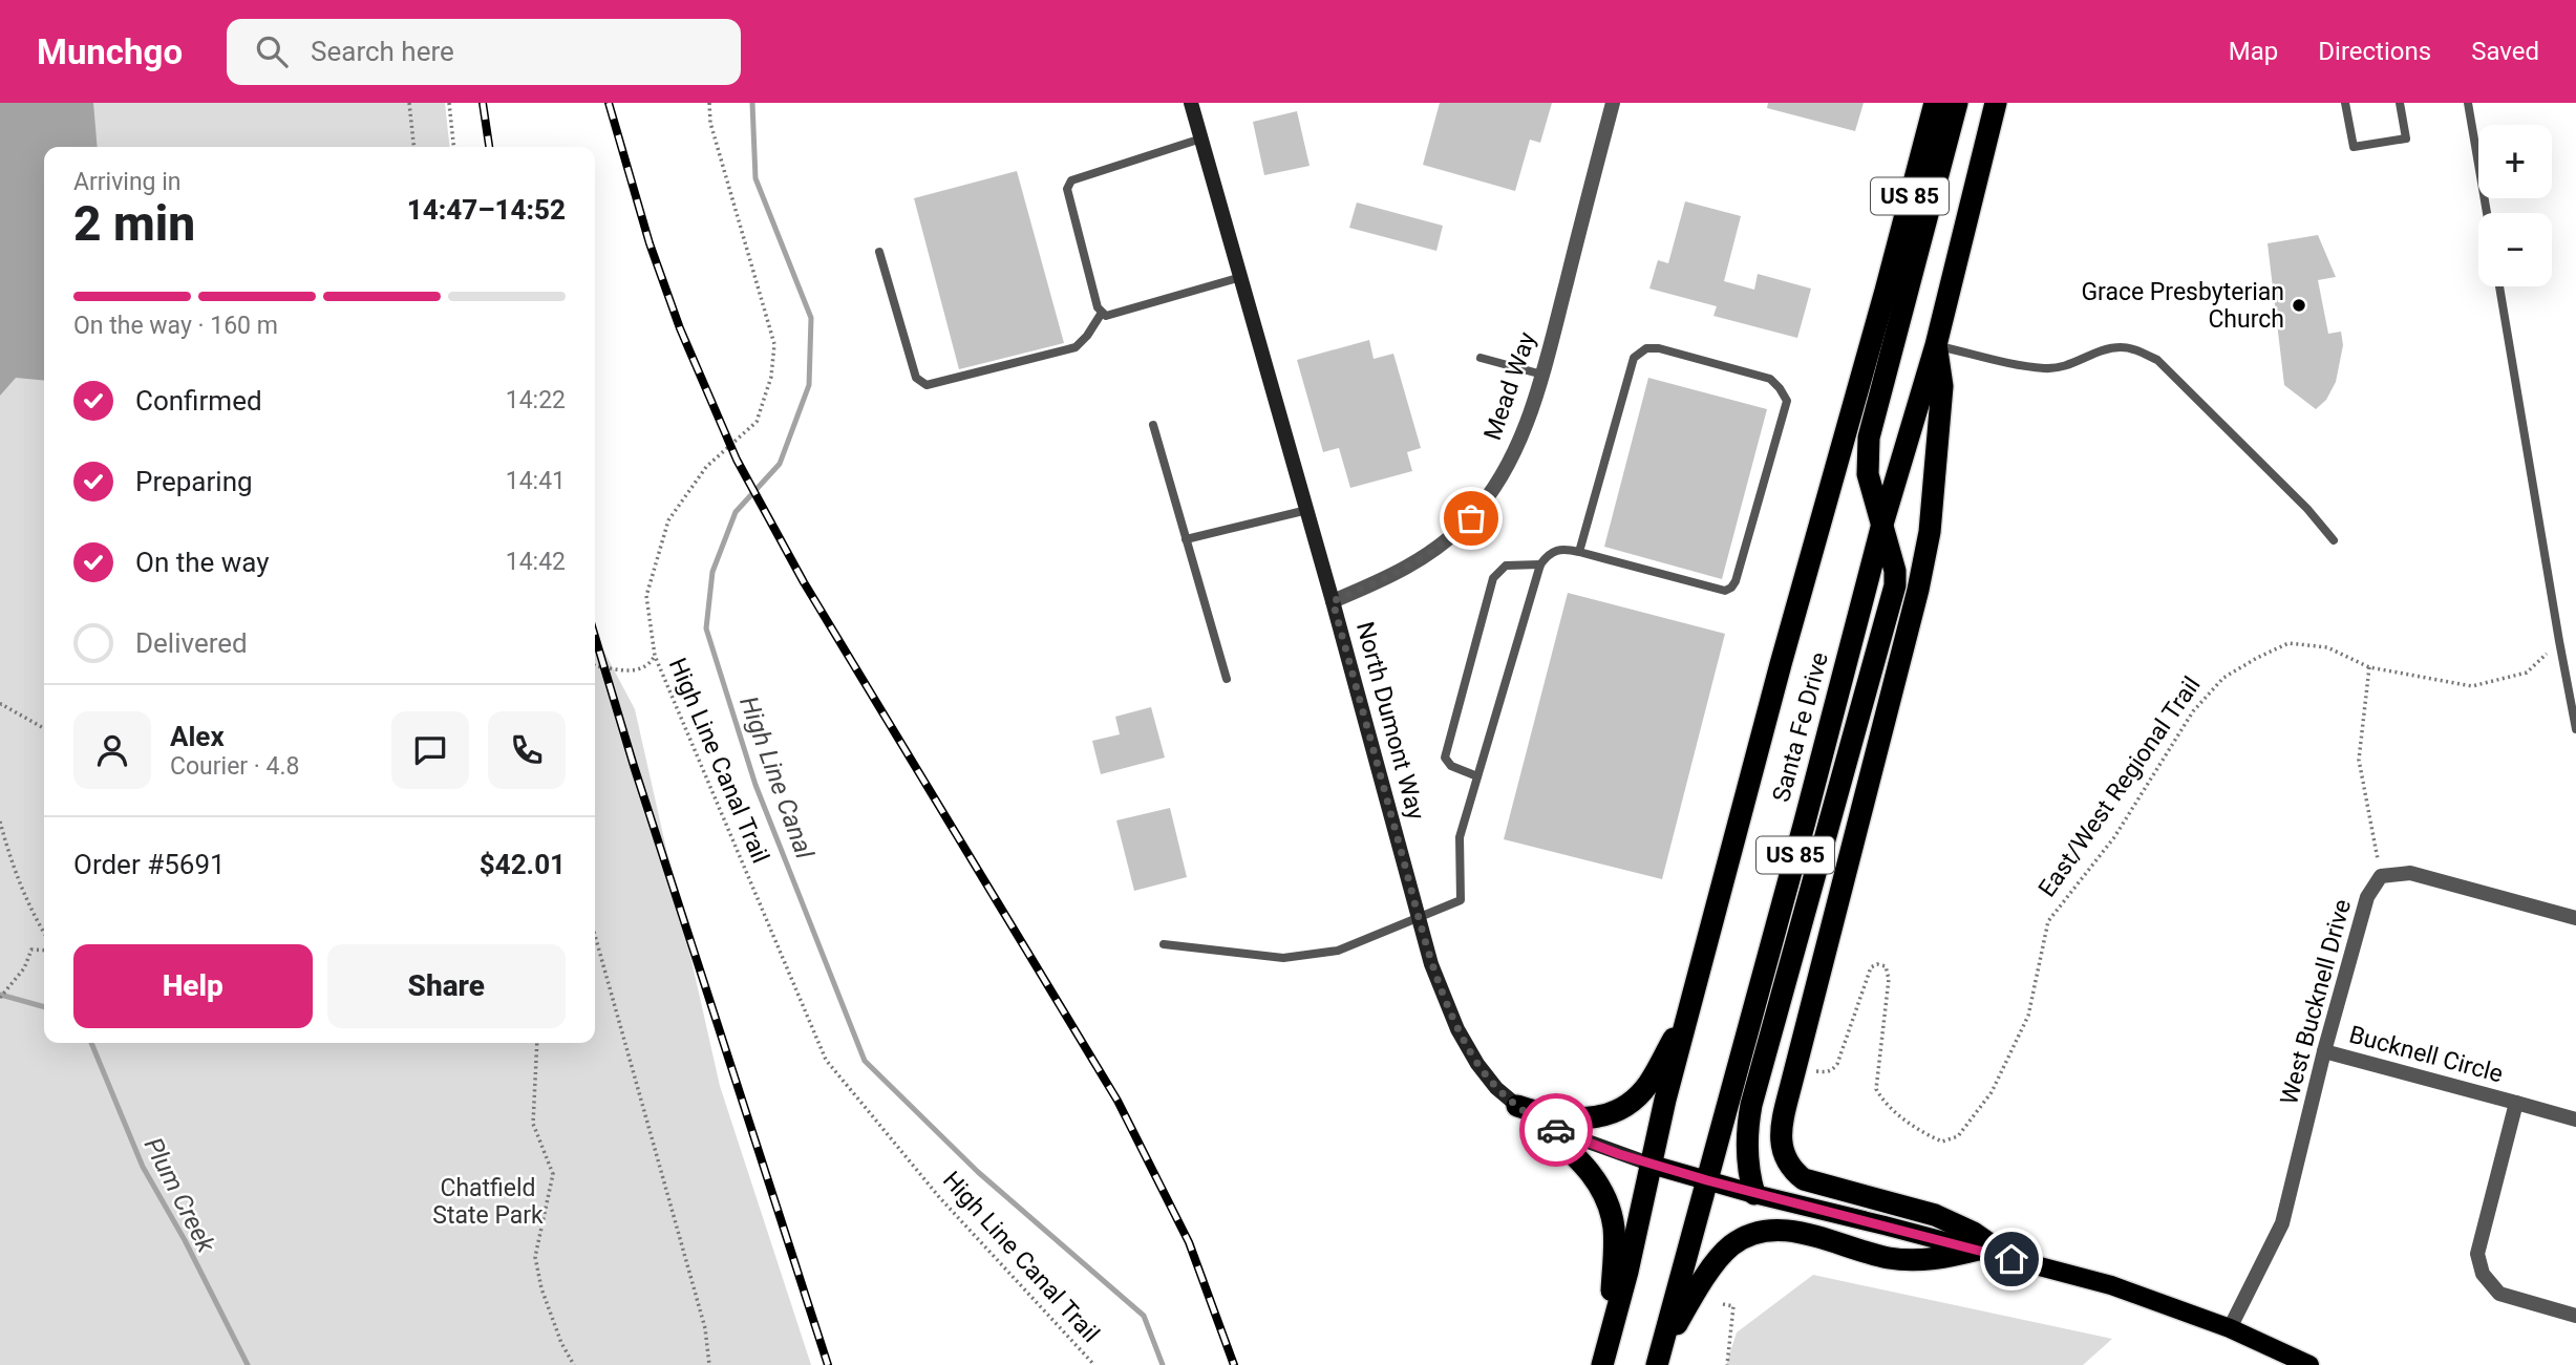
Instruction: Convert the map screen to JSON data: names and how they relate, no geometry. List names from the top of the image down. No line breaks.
{"streets":{"highway":["US 85","Santa Fe Drive"],"street":["Mead Way","North Dumont Way","West Bucknell Drive","Bucknell Circle"],"path":["High Line Canal Trail","East/West Regional Trail"]},"crossings":[["Mead Way","North Dumont Way"],["North Dumont Way","Santa Fe Drive"],["West Bucknell Drive","Bucknell Circle"]],"water":["High Line Canal","Plum Creek"],"parks":["Chatfield State Park"],"places":["Grace Presbyterian Church"],"page":{"header":"Munchgo","search":"Search here","nav":["Map","Directions","Saved"],"map_buttons":["+","−"],"heading":["2 min","Arriving in","14:47–14:52"],"panel":["Alex","Courier · 4.8","Order #5691","$42.01"],"bar":"On the way · 160 m","list":[["Confirmed","14:22"],["Preparing","14:41"],["On the way","14:42"],"Delivered"],"buttons":["Help","Share"]}}
